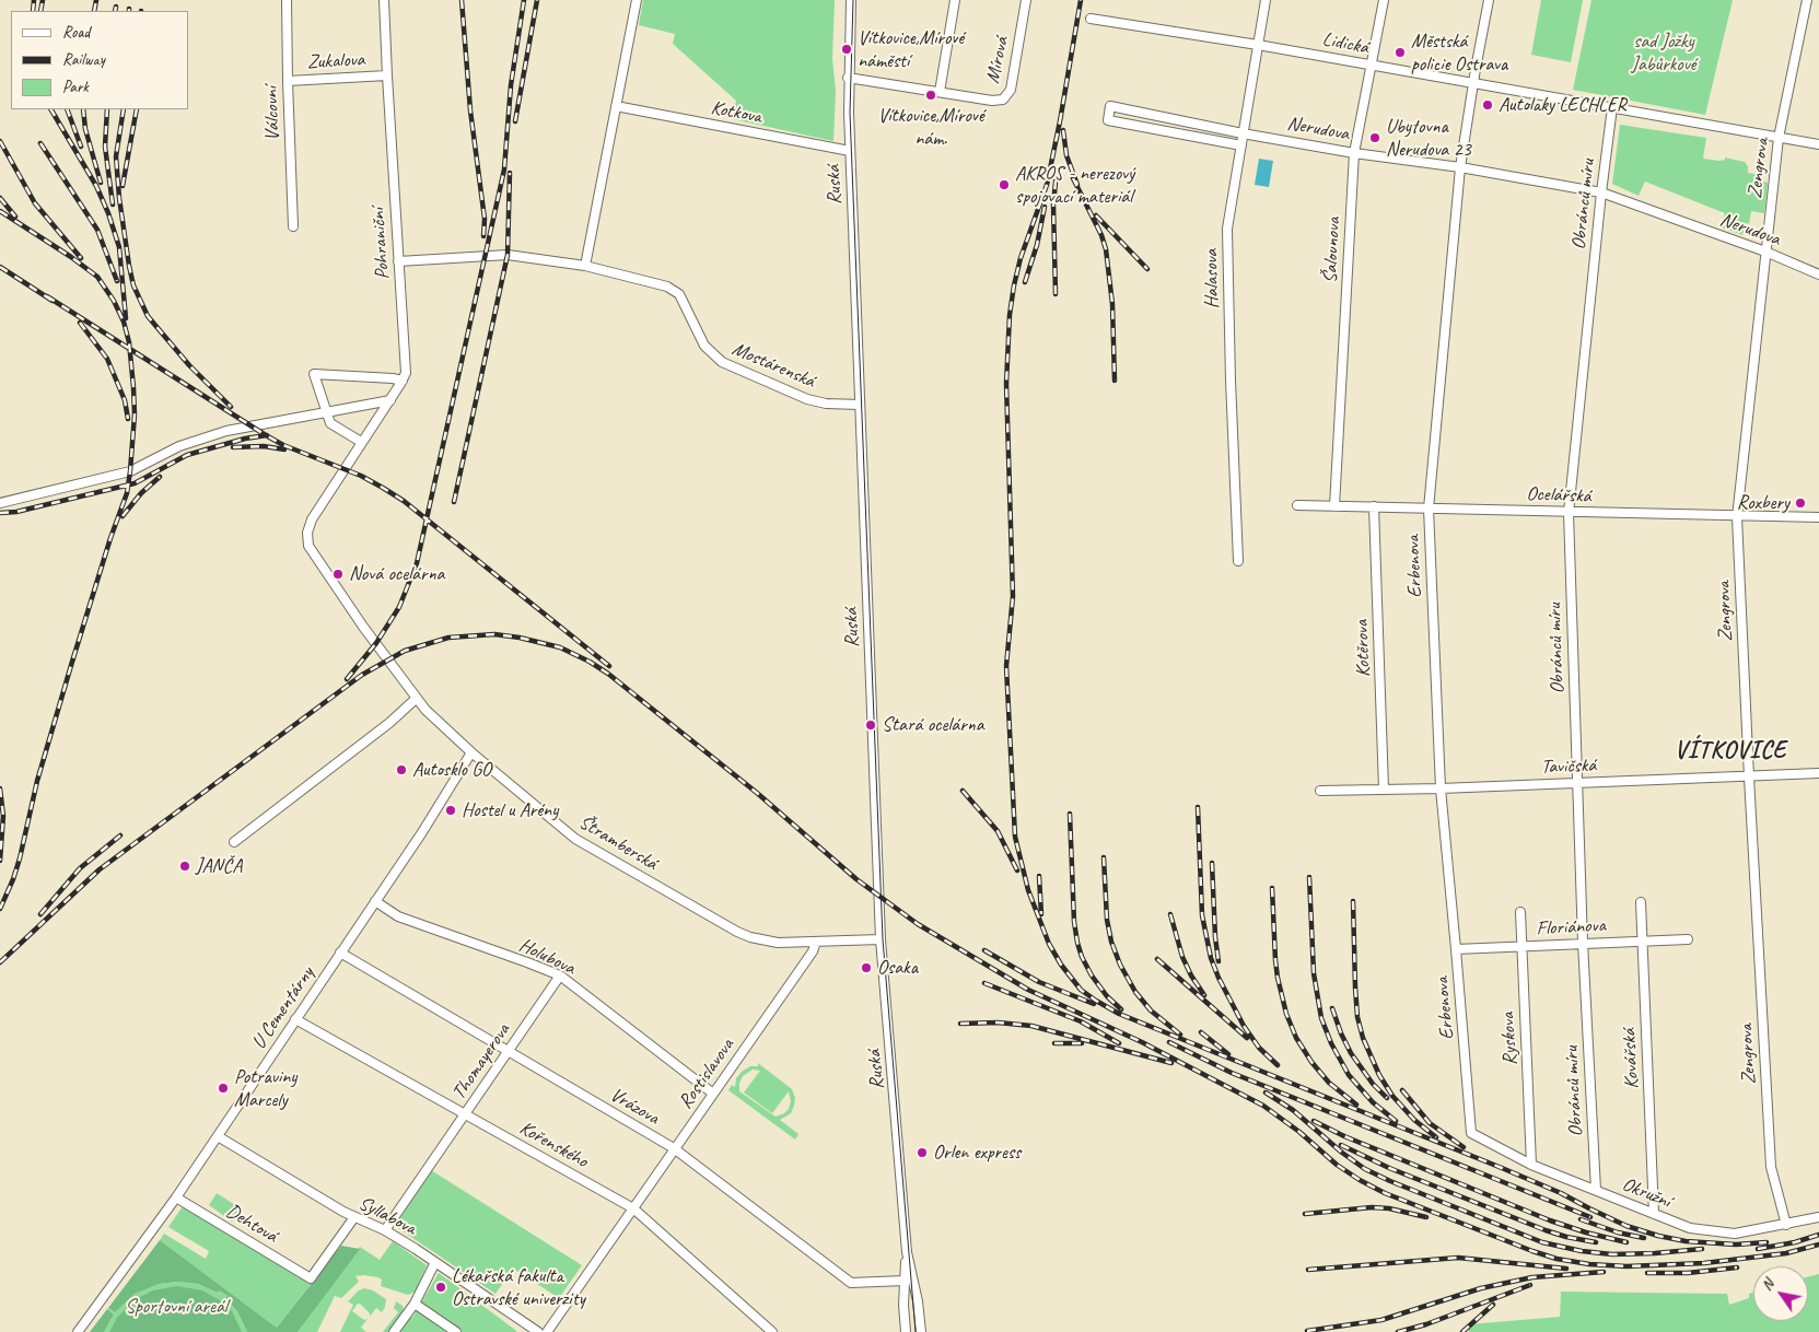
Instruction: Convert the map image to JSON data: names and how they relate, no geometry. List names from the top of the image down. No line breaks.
{"streets":{"street":["Lidická","Mírová","Zukalova","Kotkova","Válcovní","Nerudova","Zengrova","Ruská","Obránců míru","Pohraniční","Šalounova","Halasova","Mostárenská","Ocelářská","Erbenova","Kotěrova","Tavičská","Štramberská","Floriánova","Holubova","U Cementárny","Ryskova","Kovářská","Thomayerova","Rostislavova","Vrázova","Kořenského","Okružní","Syllabova","Dehtová"]},"crossings":[["Lidická","Zengrova"],["Lidická","Obránců míru"],["Lidická","Šalounova"],["Lidická","Halasova"],["Lidická","Erbenova"],["Mírová","Ruská"],["Zukalova","Válcovní"],["Zukalova","Pohraniční"],["Kotkova","Ruská"],["Nerudova","Zengrova"],["Nerudova","Obránců míru"],["Nerudova","Šalounova"],["Nerudova","Halasova"],["Nerudova","Erbenova"],["Zengrova","Ocelářská"],["Zengrova","Tavičská"],["Zengrova","Okružní"],["Ruská","Mostárenská"],["Ruská","Štramberská"],["Ruská","Vrázova"],["Obránců míru","Ocelářská"],["Obránců míru","Tavičská"],["Obránců míru","Floriánova"],["Obránců míru","Okružní"],["Pohraniční","Mostárenská"],["Pohraniční","Štramberská"],["Šalounova","Ocelářská"],["Ocelářská","Erbenova"],["Ocelářská","Kotěrova"],["Erbenova","Tavičská"],["Erbenova","Floriánova"],["Erbenova","Okružní"],["Kotěrova","Tavičská"],["Štramberská","U Cementárny"],["Štramberská","Rostislavova"],["Floriánova","Ryskova"],["Floriánova","Kovářská"],["Holubova","U Cementárny"],["Holubova","Thomayerova"],["Holubova","Rostislavova"],["U Cementárny","Vrázova"],["U Cementárny","Kořenského"],["U Cementárny","Syllabova"],["U Cementárny","Dehtová"],["Ryskova","Okružní"],["Kovářská","Okružní"],["Thomayerova","Vrázova"],["Thomayerova","Kořenského"],["Thomayerova","Syllabova"],["Rostislavova","Vrázova"],["Rostislavova","Kořenského"],["Syllabova","Dehtová"]],"districts":["VÍTKOVICE"],"parks":["sad Jožky Jabůrkové","Sportovní areál"],"places":["Vítkovice,Mírové náměstí","Městská policie Ostrava","Vítkovice,Mírové nám.","Autolaky LECHLER","Ubytovna Nerudova 23","AKROS - nerezový spojovací materiál","Roxbery","Nová ocelárna","Stará ocelárna","Autosklo GO","Hostel u Arény","JANČA","Osaka","Potraviny Marcely","Orlen express","Lékařská fakulta Ostravské univerzity"],"legend":["Road","Railway","Park"],"north":"top left"}
